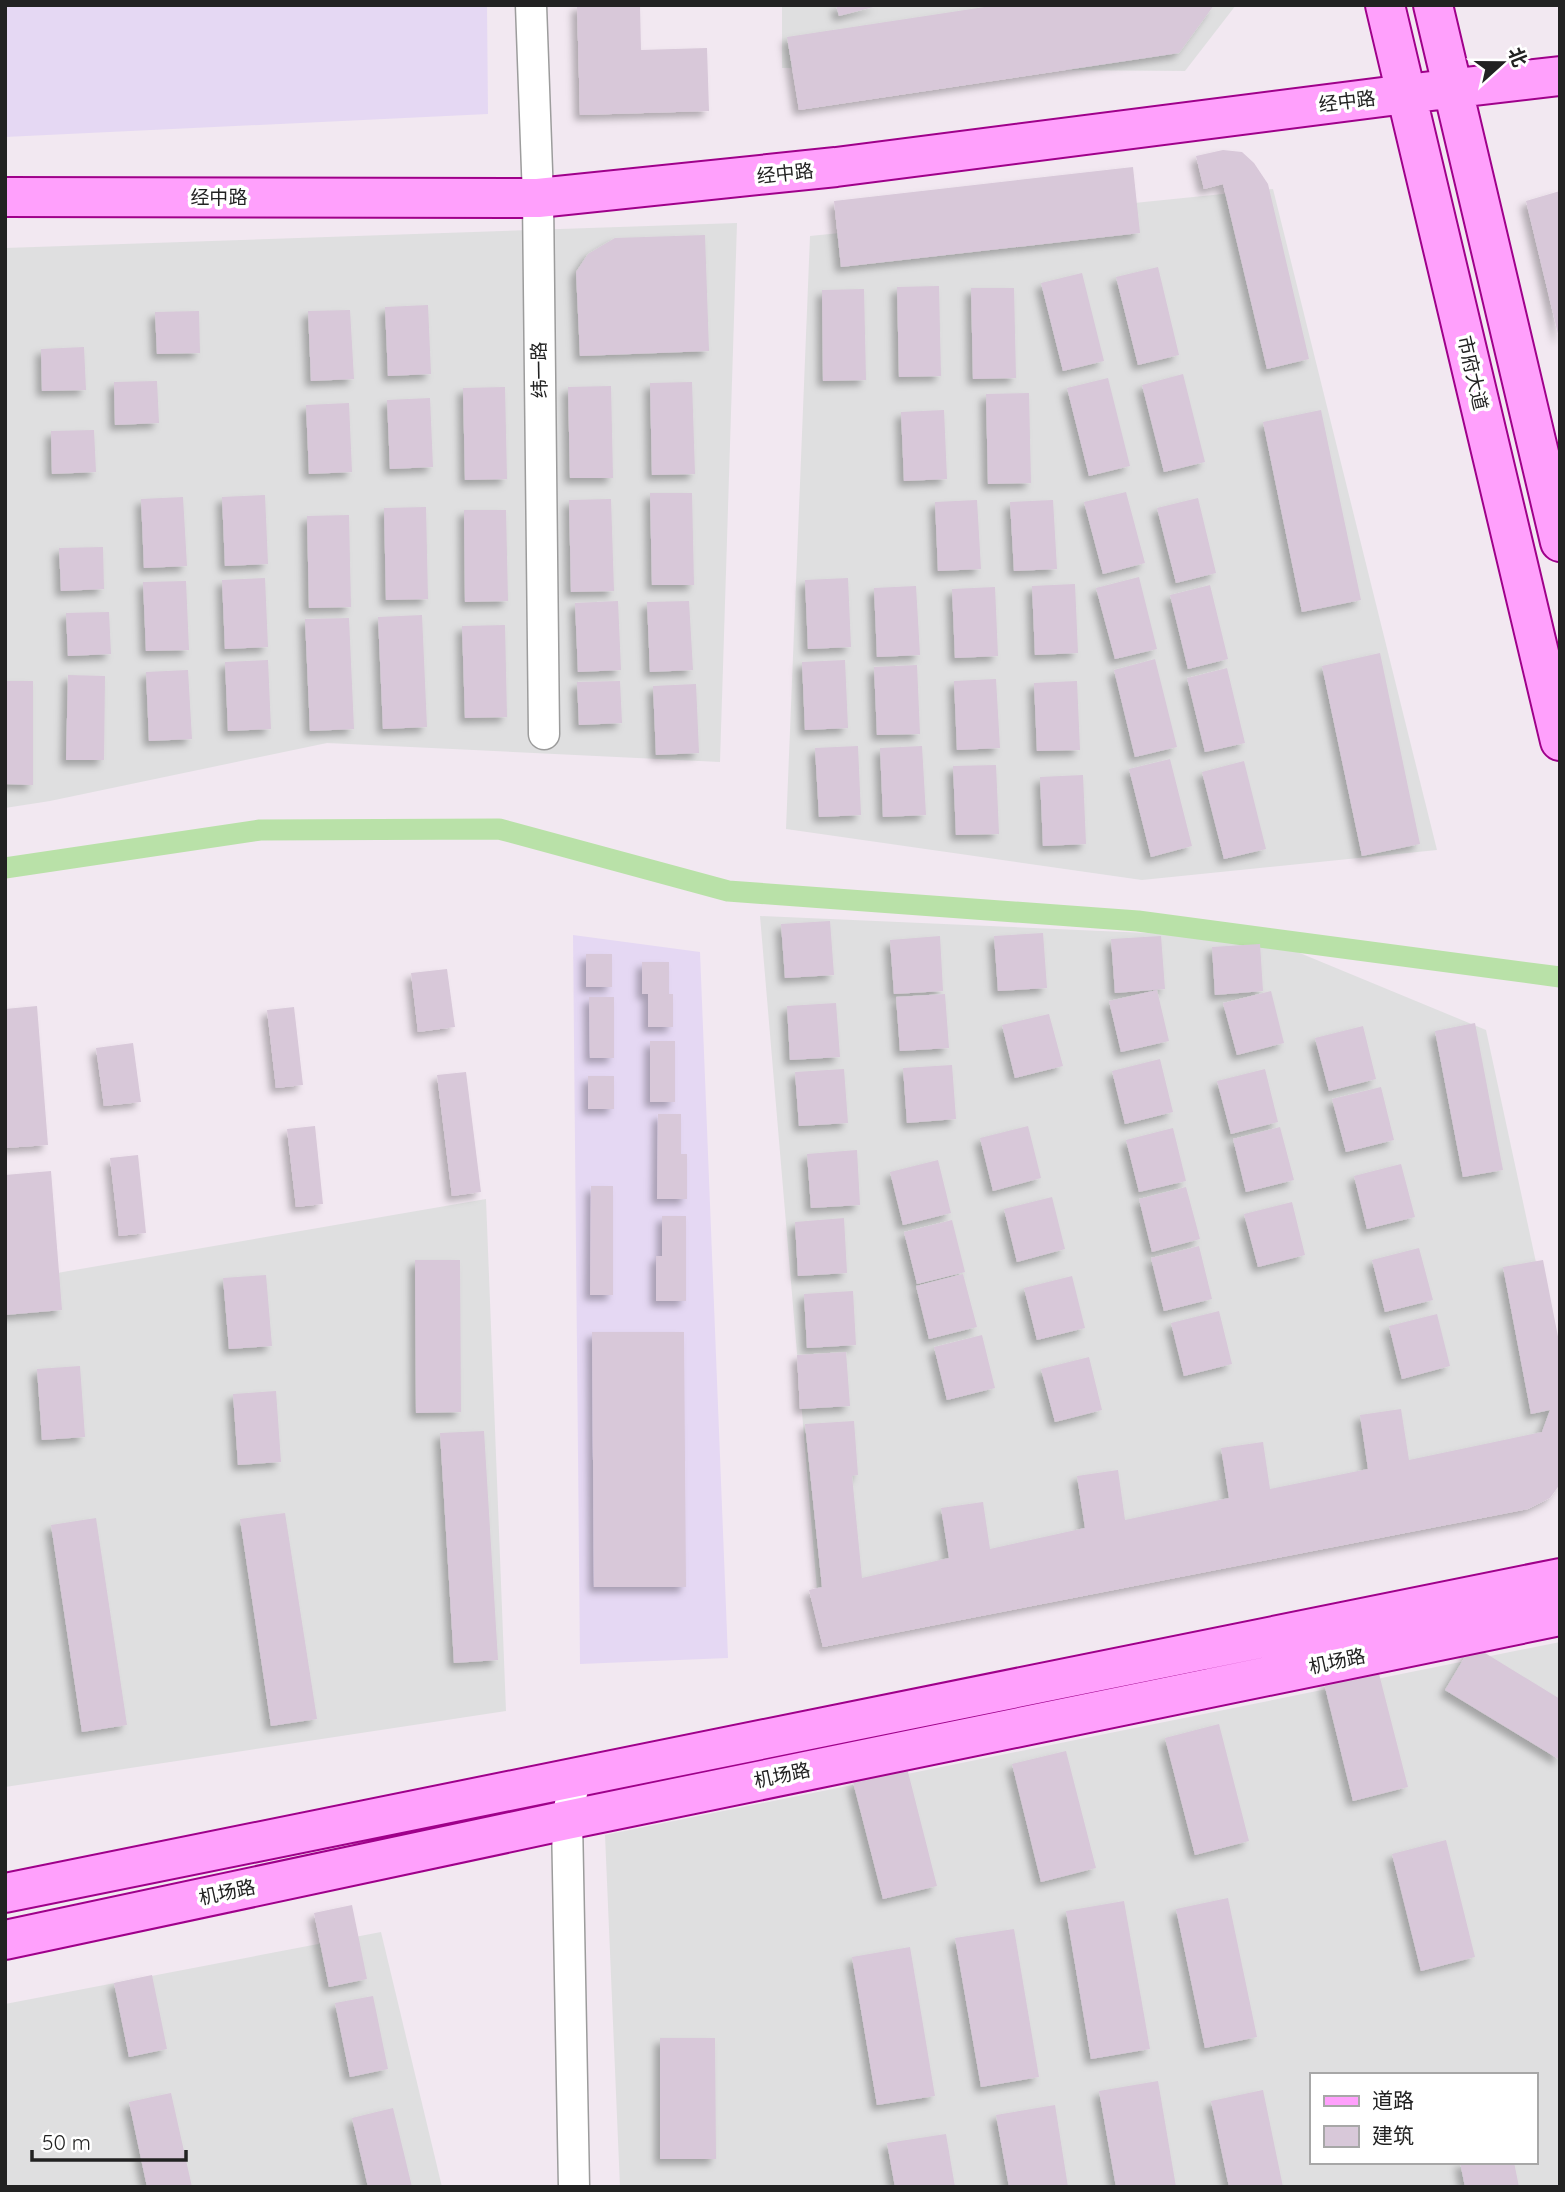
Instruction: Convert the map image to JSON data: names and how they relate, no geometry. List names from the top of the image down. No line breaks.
{"streets":{"main road":["经中路","市府大道","机场路"],"street":["纬一路"]},"crossings":[["经中路","纬一路"],["经中路","市府大道"]],"legend":["道路","建筑"],"scale_bar":"50 m","north":"right"}
